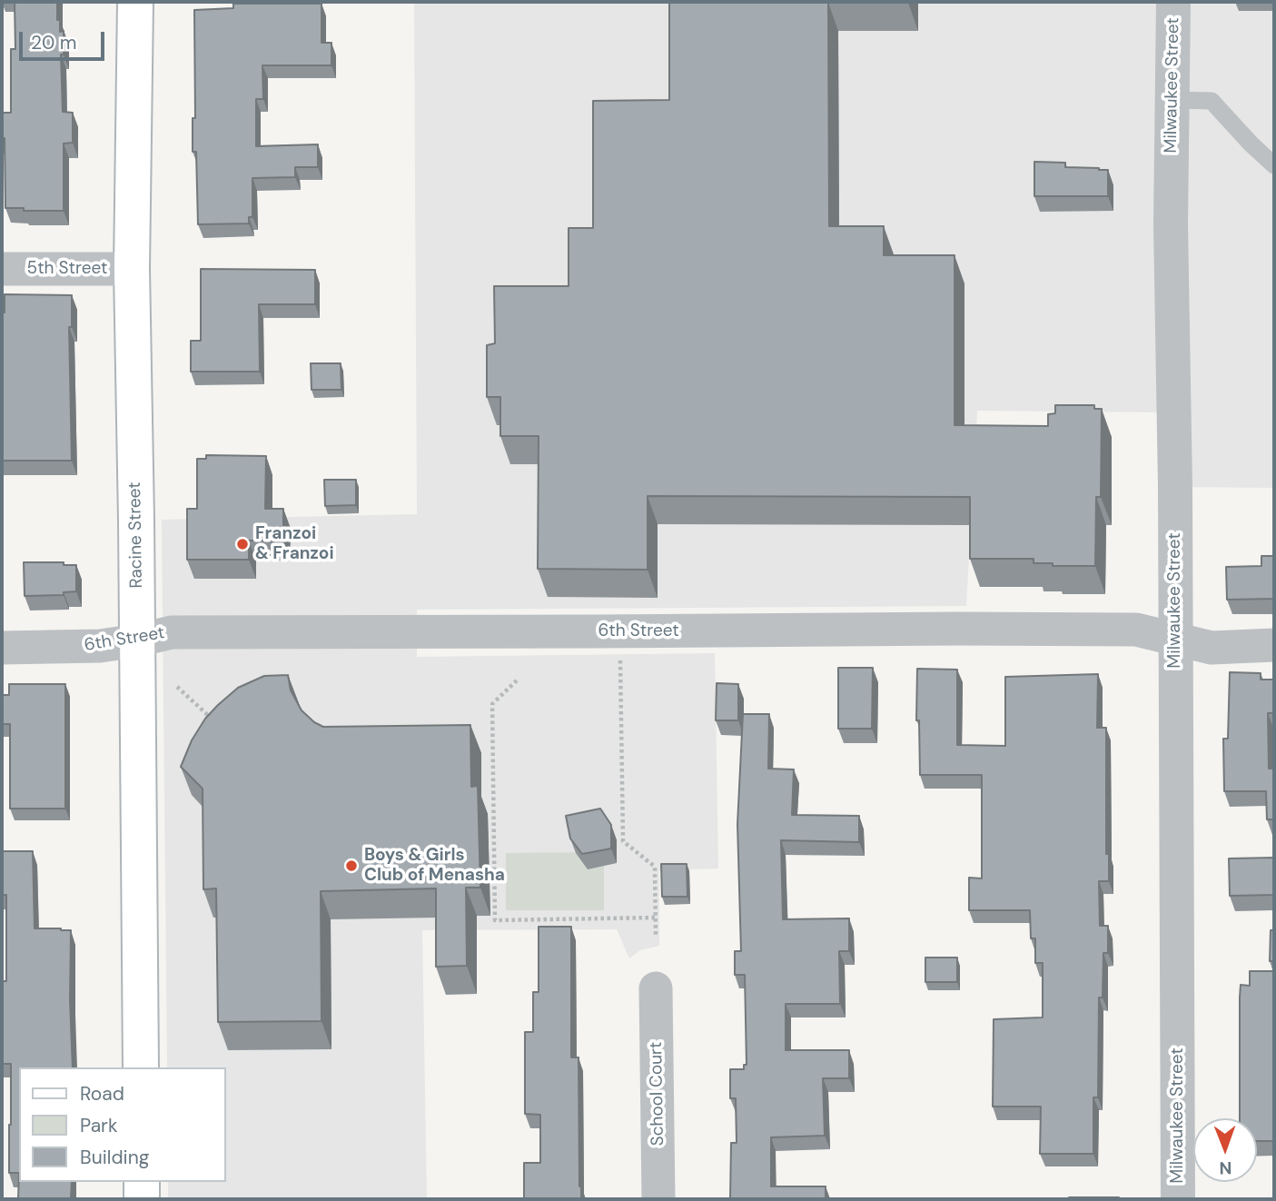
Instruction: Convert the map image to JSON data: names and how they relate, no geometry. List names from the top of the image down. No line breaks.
{"streets":{"main road":["Racine Street"],"street":["Milwaukee Street","5th Street","6th Street","School Court"]},"crossings":[["Milwaukee Street","6th Street"],["5th Street","Racine Street"],["Racine Street","6th Street"]],"places":["Franzoi & Franzoi","Boys & Girls Club of Menasha"],"legend":["Road","Park","Building"],"scale_bar":"20 m","north":"bottom"}
